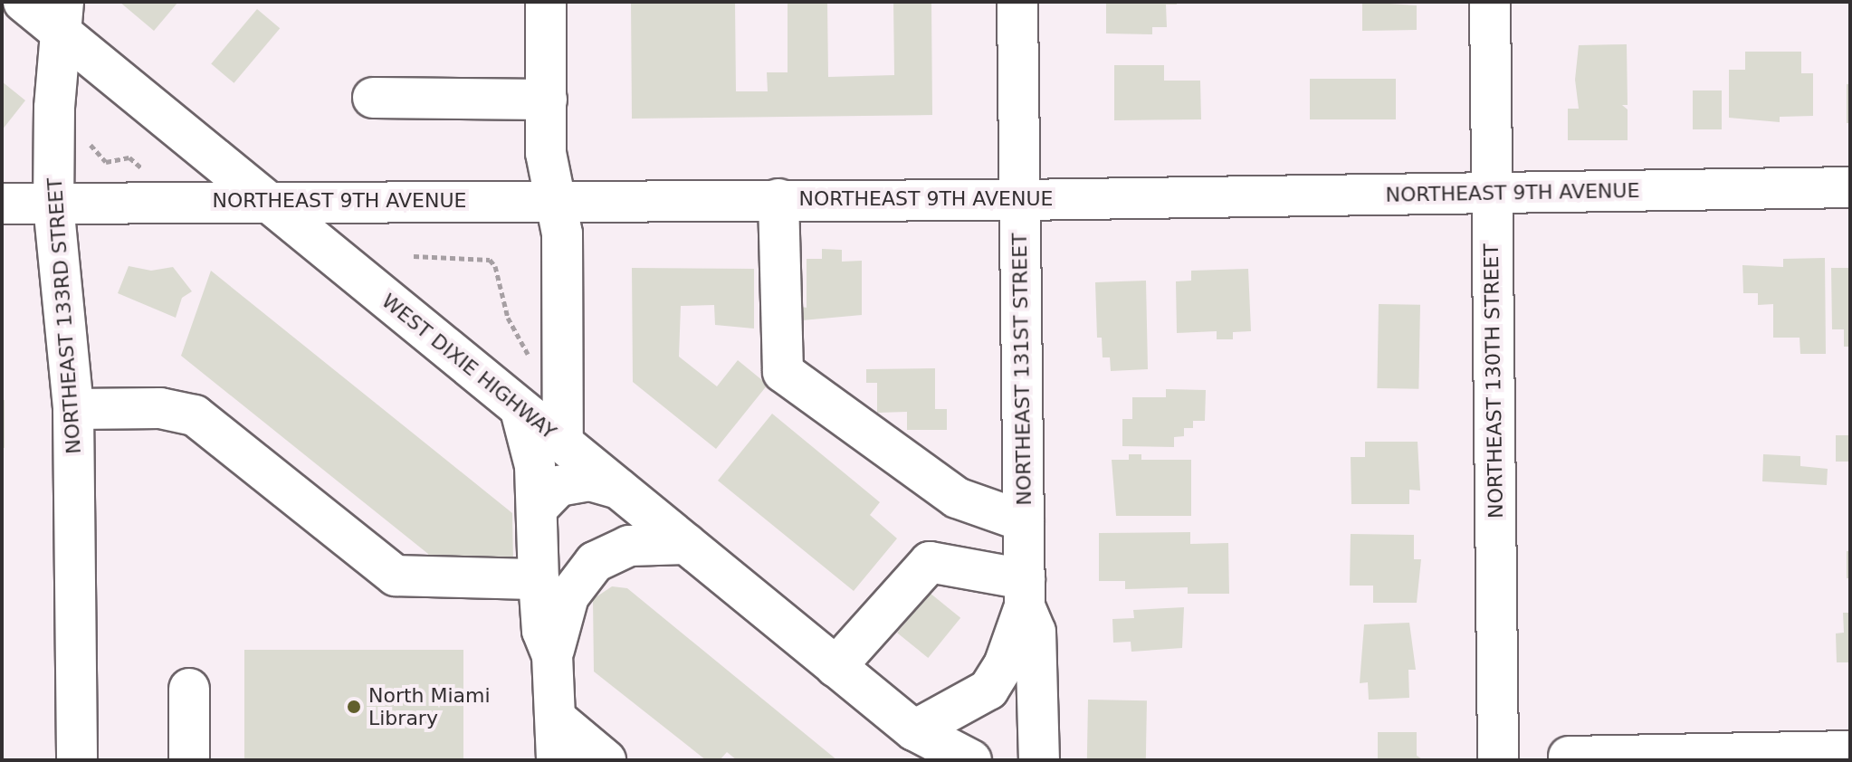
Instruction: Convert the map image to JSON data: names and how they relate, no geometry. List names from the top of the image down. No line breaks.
{"streets":{"street":["NORTHEAST 9TH AVENUE","NORTHEAST 133RD STREET","WEST DIXIE HIGHWAY","NORTHEAST 131ST STREET","NORTHEAST 130TH STREET"]},"crossings":[["NORTHEAST 9TH AVENUE","NORTHEAST 133RD STREET"],["NORTHEAST 9TH AVENUE","WEST DIXIE HIGHWAY"],["NORTHEAST 9TH AVENUE","NORTHEAST 131ST STREET"],["NORTHEAST 9TH AVENUE","NORTHEAST 130TH STREET"],["NORTHEAST 133RD STREET","WEST DIXIE HIGHWAY"],["WEST DIXIE HIGHWAY","NORTHEAST 131ST STREET"]],"places":["North Miami Library"]}
